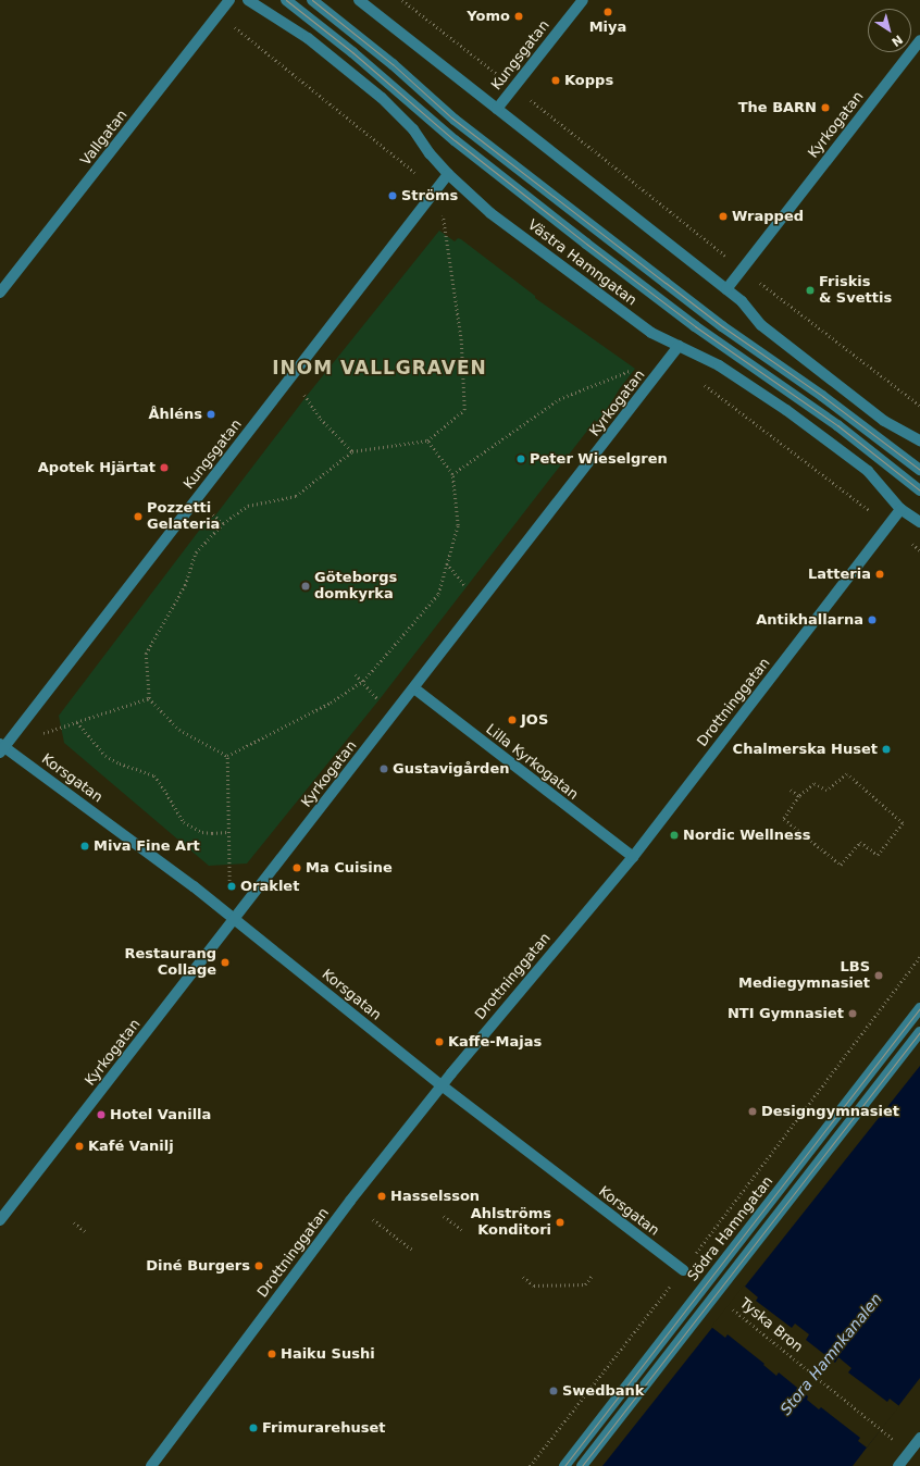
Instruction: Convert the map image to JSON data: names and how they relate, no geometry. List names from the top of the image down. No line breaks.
{"streets":{"street":["Kungsgatan","Kyrkogatan","Vallgatan","Västra Hamngatan","Drottninggatan","Lilla Kyrkogatan","Korsgatan","Södra Hamngatan"],"path":["Tyska Bron"]},"crossings":[["Kungsgatan","Västra Hamngatan"],["Kungsgatan","Korsgatan"],["Kyrkogatan","Västra Hamngatan"],["Kyrkogatan","Lilla Kyrkogatan"],["Kyrkogatan","Korsgatan"],["Västra Hamngatan","Drottninggatan"],["Drottninggatan","Lilla Kyrkogatan"],["Drottninggatan","Korsgatan"]],"districts":["INOM VALLGRAVEN"],"water":["Stora Hamnkanalen"],"places":["Miya","Yomo","Kopps","The BARN","Ströms","Wrapped","Friskis & Svettis","Åhléns","Peter Wieselgren","Apotek Hjärtat","Pozzetti Gelateria","Latteria","Göteborgs domkyrka","Antikhallarna","JOS","Chalmerska Huset","Gustavigården","Nordic Wellness","Miva Fine Art","Ma Cuisine","Oraklet","Restaurang Collage","LBS Mediegymnasiet","NTI Gymnasiet","Kaffe-Majas","Designgymnasiet","Hotel Vanilla","Kafé Vanilj","Hasselsson","Ahlströms Konditori","Diné Burgers","Haiku Sushi","Swedbank","Frimurarehuset"],"north":"bottom right"}
